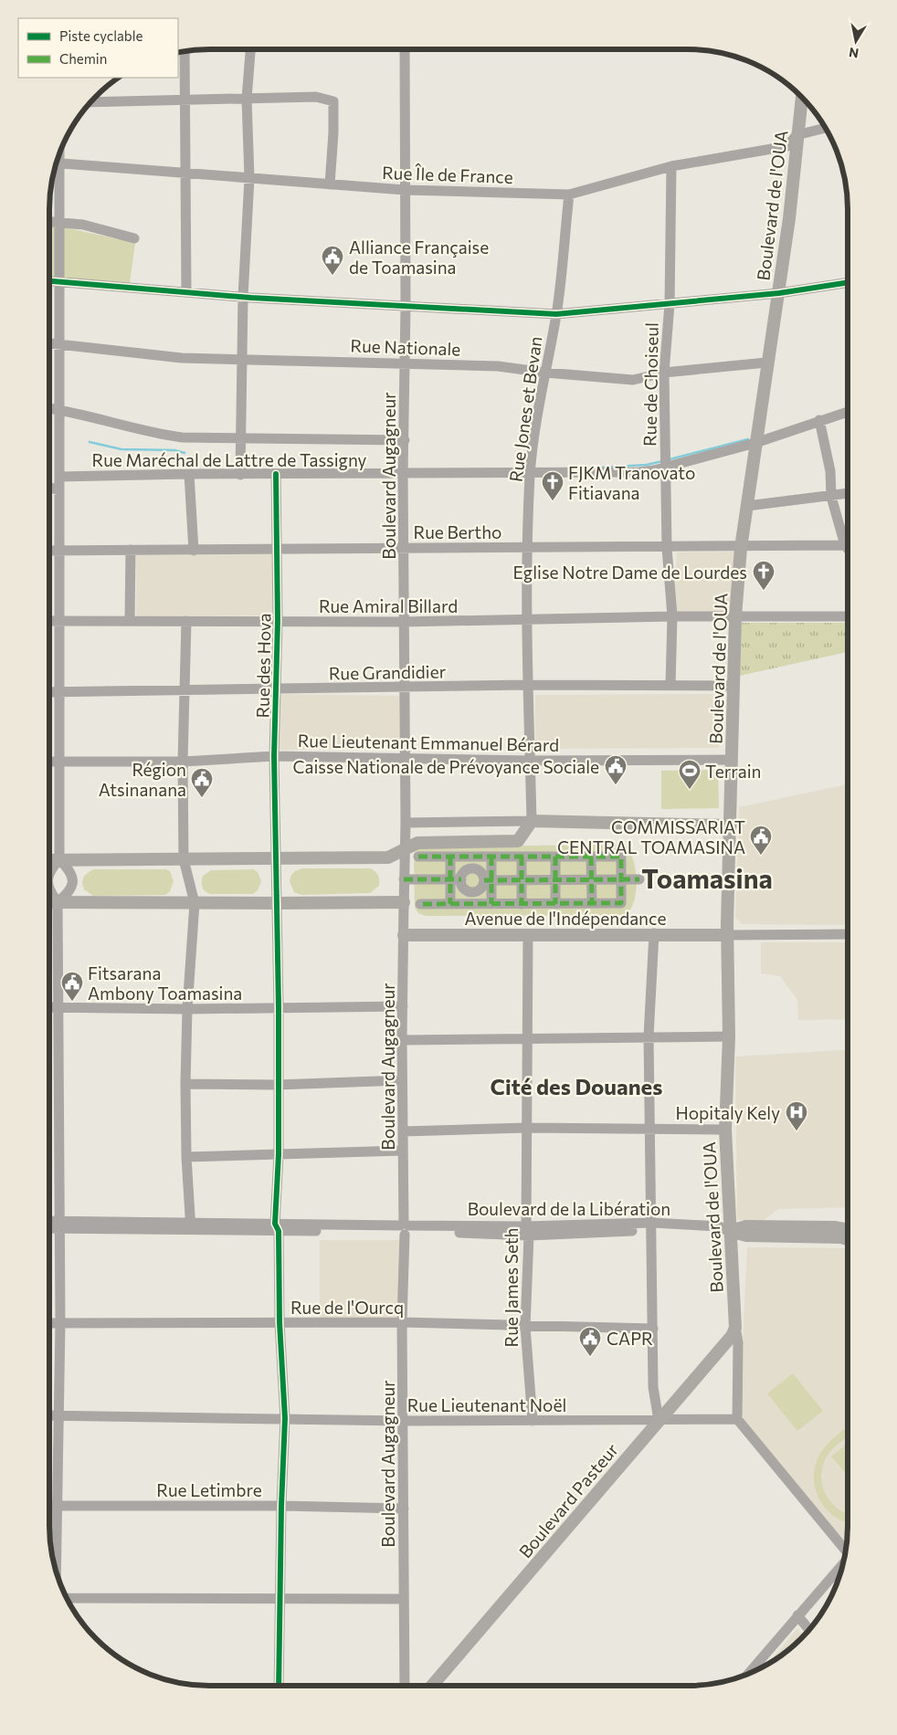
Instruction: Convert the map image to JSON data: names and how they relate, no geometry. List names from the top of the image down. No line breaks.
{"streets":{"main road":["Boulevard de l'OUA","Avenue de l'Indépendance","Boulevard de la Libération","Boulevard Pasteur"],"street":["Rue Île de France","Rue Nationale","Rue de Choiseul","Rue Jones et Bevan","Rue Maréchal de Lattre de Tassigny","Boulevard Augagneur","Rue Bertho","Rue Amiral Billard","Rue des Hova","Rue Grandidier","Rue Lieutenant Emmanuel Bérard","Rue James Seth","Rue de l'Ourcq","Rue Lieutenant Noël","Rue Letimbre"]},"crossings":[["Rue Île de France","Boulevard de l'OUA"],["Rue Île de France","Rue de Choiseul"],["Rue Île de France","Rue Jones et Bevan"],["Rue Île de France","Boulevard Augagneur"],["Boulevard de l'OUA","Rue Nationale"],["Boulevard de l'OUA","Rue Maréchal de Lattre de Tassigny"],["Boulevard de l'OUA","Rue Bertho"],["Boulevard de l'OUA","Rue Amiral Billard"],["Boulevard de l'OUA","Rue Grandidier"],["Boulevard de l'OUA","Rue Lieutenant Emmanuel Bérard"],["Boulevard de l'OUA","Avenue de l'Indépendance"],["Boulevard de l'OUA","Boulevard de la Libération"],["Boulevard de l'OUA","Rue Lieutenant Noël"],["Boulevard de l'OUA","Boulevard Pasteur"],["Rue Nationale","Rue de Choiseul"],["Rue Nationale","Rue Jones et Bevan"],["Rue Nationale","Boulevard Augagneur"],["Rue de Choiseul","Rue Maréchal de Lattre de Tassigny"],["Rue de Choiseul","Rue Bertho"],["Rue de Choiseul","Rue Amiral Billard"],["Rue de Choiseul","Rue Grandidier"],["Rue Jones et Bevan","Rue Maréchal de Lattre de Tassigny"],["Rue Jones et Bevan","Rue Bertho"],["Rue Jones et Bevan","Rue Amiral Billard"],["Rue Jones et Bevan","Rue Grandidier"],["Rue Jones et Bevan","Rue Lieutenant Emmanuel Bérard"],["Rue Maréchal de Lattre de Tassigny","Boulevard Augagneur"],["Rue Maréchal de Lattre de Tassigny","Rue des Hova"],["Boulevard Augagneur","Rue Bertho"],["Boulevard Augagneur","Rue Amiral Billard"],["Boulevard Augagneur","Rue Grandidier"],["Boulevard Augagneur","Rue Lieutenant Emmanuel Bérard"],["Boulevard Augagneur","Avenue de l'Indépendance"],["Boulevard Augagneur","Boulevard de la Libération"],["Boulevard Augagneur","Rue de l'Ourcq"],["Boulevard Augagneur","Rue Lieutenant Noël"],["Boulevard Augagneur","Rue Letimbre"],["Rue Bertho","Rue des Hova"],["Rue Amiral Billard","Rue des Hova"],["Rue des Hova","Rue Grandidier"],["Rue des Hova","Rue Lieutenant Emmanuel Bérard"],["Rue des Hova","Boulevard de la Libération"],["Rue des Hova","Rue de l'Ourcq"],["Rue des Hova","Rue Lieutenant Noël"],["Rue des Hova","Rue Letimbre"],["Avenue de l'Indépendance","Rue James Seth"],["Boulevard de la Libération","Rue James Seth"],["Rue James Seth","Rue de l'Ourcq"],["Rue James Seth","Rue Lieutenant Noël"],["Rue Lieutenant Noël","Boulevard Pasteur"]],"districts":["Toamasina","Cité des Douanes"],"places":{"public building":["Alliance Française de Toamasina","Caisse Nationale de Prévoyance Sociale","Région Atsinanana","COMMISSARIAT CENTRAL TOAMASINA","Fitsarana Ambony Toamasina","CAPR"],"church":["FJKM Tranovato Fitiavana","Eglise Notre Dame de Lourdes"],"sports":["Terrain"],"hospital":["Hopitaly Kely"]},"legend":["Piste cyclable","Chemin"],"north":"bottom"}
